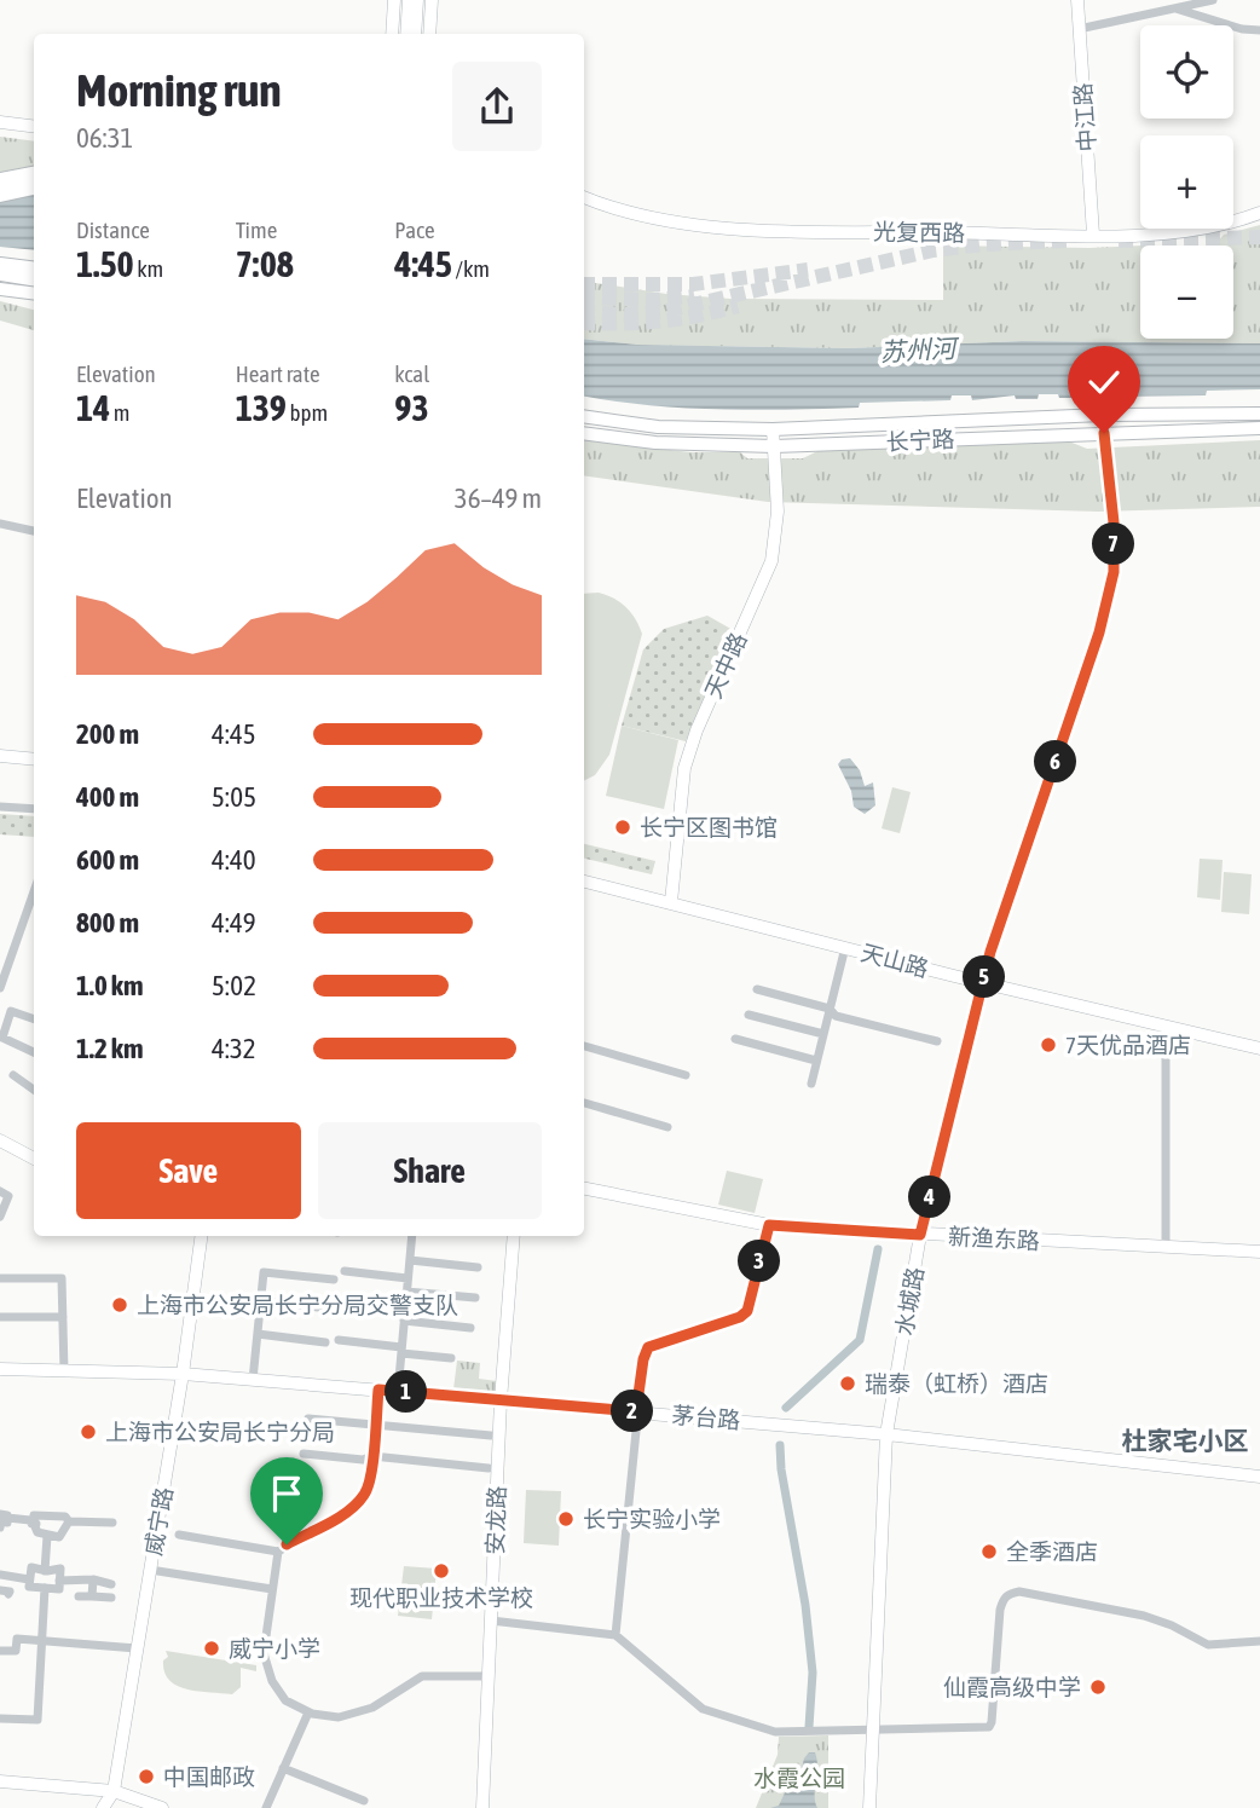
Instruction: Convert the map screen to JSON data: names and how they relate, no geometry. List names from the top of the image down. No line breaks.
{"streets":{"main road":["长宁路"],"street":["中江路","光复西路","天中路","天山路","新渔东路","水城路","茅台路","安龙路","威宁路"]},"crossings":[["中江路","光复西路"],["长宁路","天中路"],["长宁路","水城路"],["天中路","天山路"],["天山路","水城路"],["新渔东路","水城路"],["水城路","茅台路"],["茅台路","安龙路"],["茅台路","威宁路"]],"districts":["杜家宅小区"],"water":["苏州河"],"parks":["水霞公园"],"places":["长宁区图书馆","7天优品酒店","上海市公安局长宁分局交警支队","瑞泰（虹桥）酒店","上海市公安局长宁分局","长宁实验小学","全季酒店","现代职业技术学校","威宁小学","仙霞高级中学","中国邮政"],"page":{"map_buttons":["+","−"],"heading":["Morning run","06:31"],"stats":[["Distance","1.50 km"],["Time","7:08"],["Pace","4:45 /km"],["Elevation","14 m"],["Heart rate","139 bpm"],["kcal","93"]],"chart":["Elevation","36–49 m"],"pins":["7","6","5","4","3","1","2"],"list":[{"name":"200 m","note":"4:45"},{"name":"400 m","note":"5:05"},{"name":"600 m","note":"4:40"},{"name":"800 m","note":"4:49"},{"name":"1.0 km","note":"5:02"},{"name":"1.2 km","note":"4:32"}],"buttons":["Save","Share"]}}
